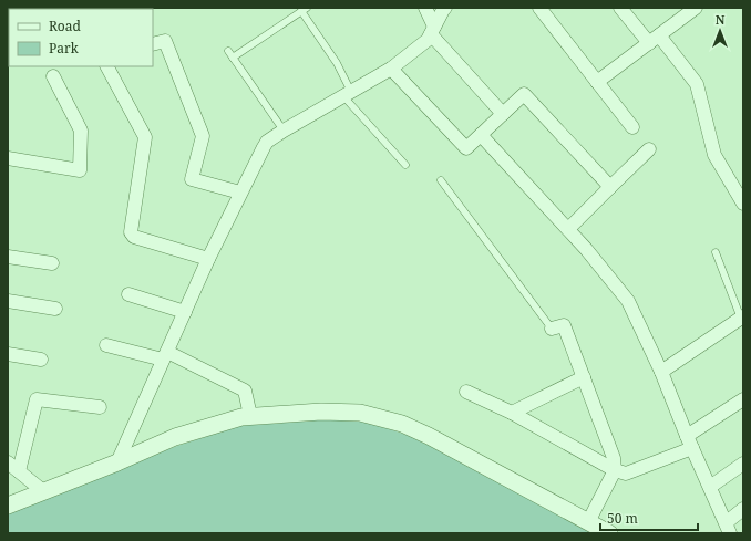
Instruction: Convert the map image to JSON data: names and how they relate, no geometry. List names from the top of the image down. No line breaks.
{"legend":["Road","Park"],"scale_bar":"50 m","north":"top"}
